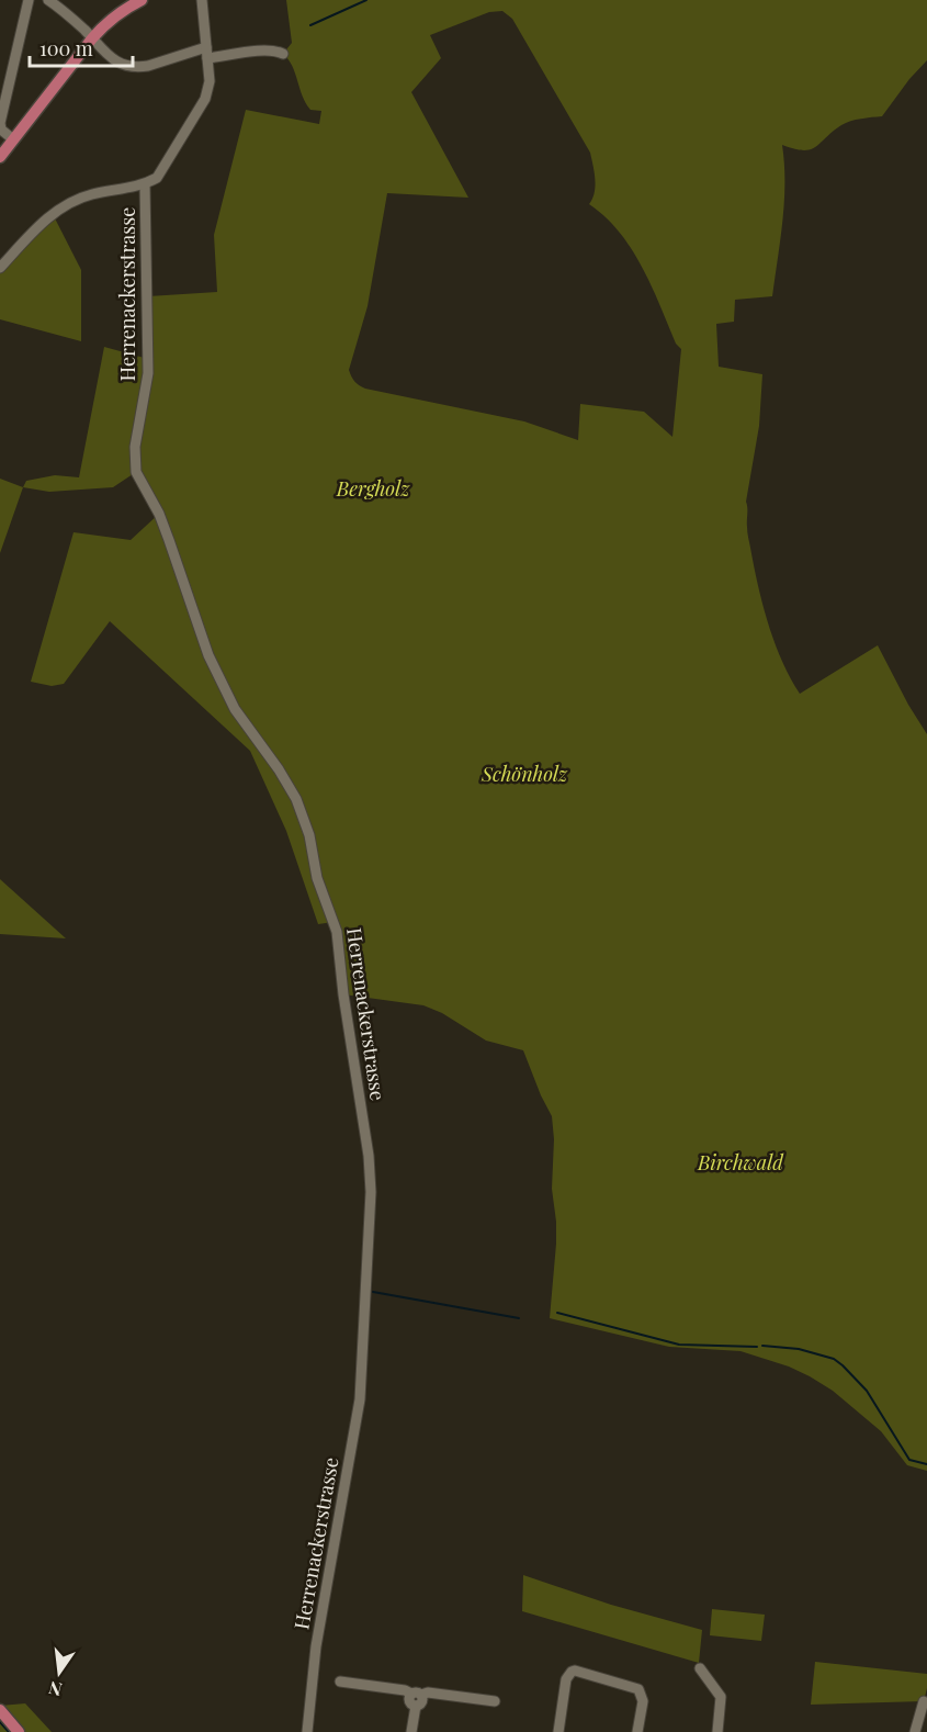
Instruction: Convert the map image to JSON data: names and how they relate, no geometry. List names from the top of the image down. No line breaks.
{"streets":{"street":["Herrenackerstrasse"]},"parks":["Bergholz","Schönholz","Birchwald"],"scale_bar":"100 m","north":"bottom"}
